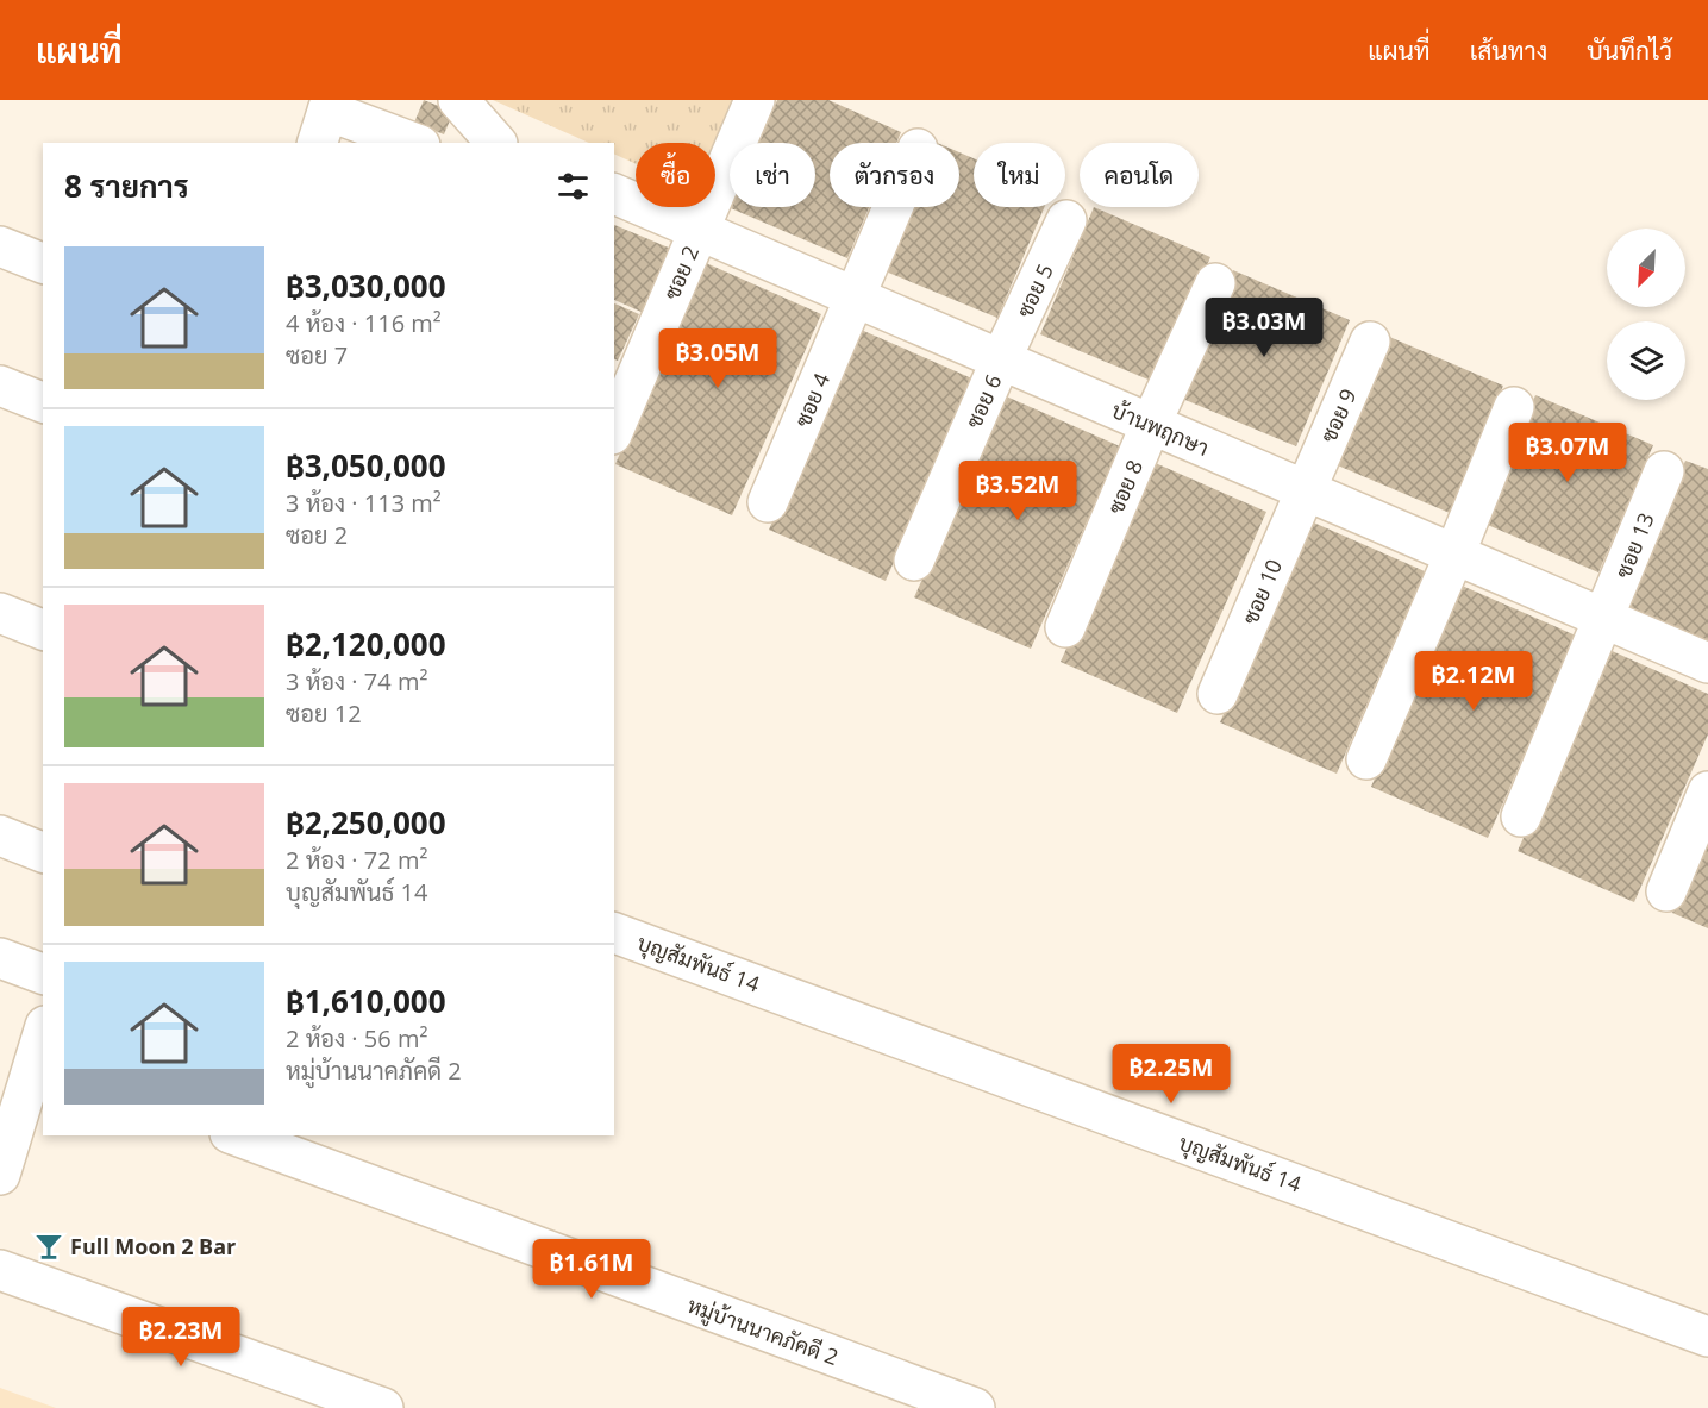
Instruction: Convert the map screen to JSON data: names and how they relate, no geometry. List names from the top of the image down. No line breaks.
{"streets":{"street":["ซอย 2","ซอย 5","ซอย 4","ซอย 6","ซอย 9","บ้านพฤกษา","ซอย 8","ซอย 13","ซอย 10","บุญสัมพันธ์ 14","หมู่บ้านนาคภัคดี 2"]},"crossings":[["ซอย 2","บ้านพฤกษา"],["ซอย 5","ซอย 6"],["ซอย 5","บ้านพฤกษา"],["ซอย 4","บ้านพฤกษา"],["ซอย 6","บ้านพฤกษา"],["ซอย 9","บ้านพฤกษา"],["ซอย 9","ซอย 10"],["บ้านพฤกษา","ซอย 8"],["บ้านพฤกษา","ซอย 13"],["บ้านพฤกษา","ซอย 10"]],"places":{"bar":["Full Moon 2 Bar"]},"north":"bottom left","page":{"header":"แผนที่","nav":["แผนที่","เส้นทาง","บันทึกไว้"],"chip":["ซื้อ","เช่า","ตัวกรอง","ใหม่","คอนโด"],"heading":"8 รายการ","list":[{"name":"฿3,030,000","note":"4 ห้อง · 116 m² · ซอย 7"},{"name":"฿3,050,000","note":"3 ห้อง · 113 m² · ซอย 2"},{"name":"฿2,120,000","note":"3 ห้อง · 74 m² · ซอย 12"},{"name":"฿2,250,000","note":"2 ห้อง · 72 m² · บุญสัมพันธ์ 14"},{"name":"฿1,610,000","note":"2 ห้อง · 56 m² · หมู่บ้านนาคภัคดี 2"}],"price":["฿3.03M","฿3.05M","฿3.07M","฿3.52M","฿2.12M","฿2.25M","฿1.61M","฿2.23M"]}}
